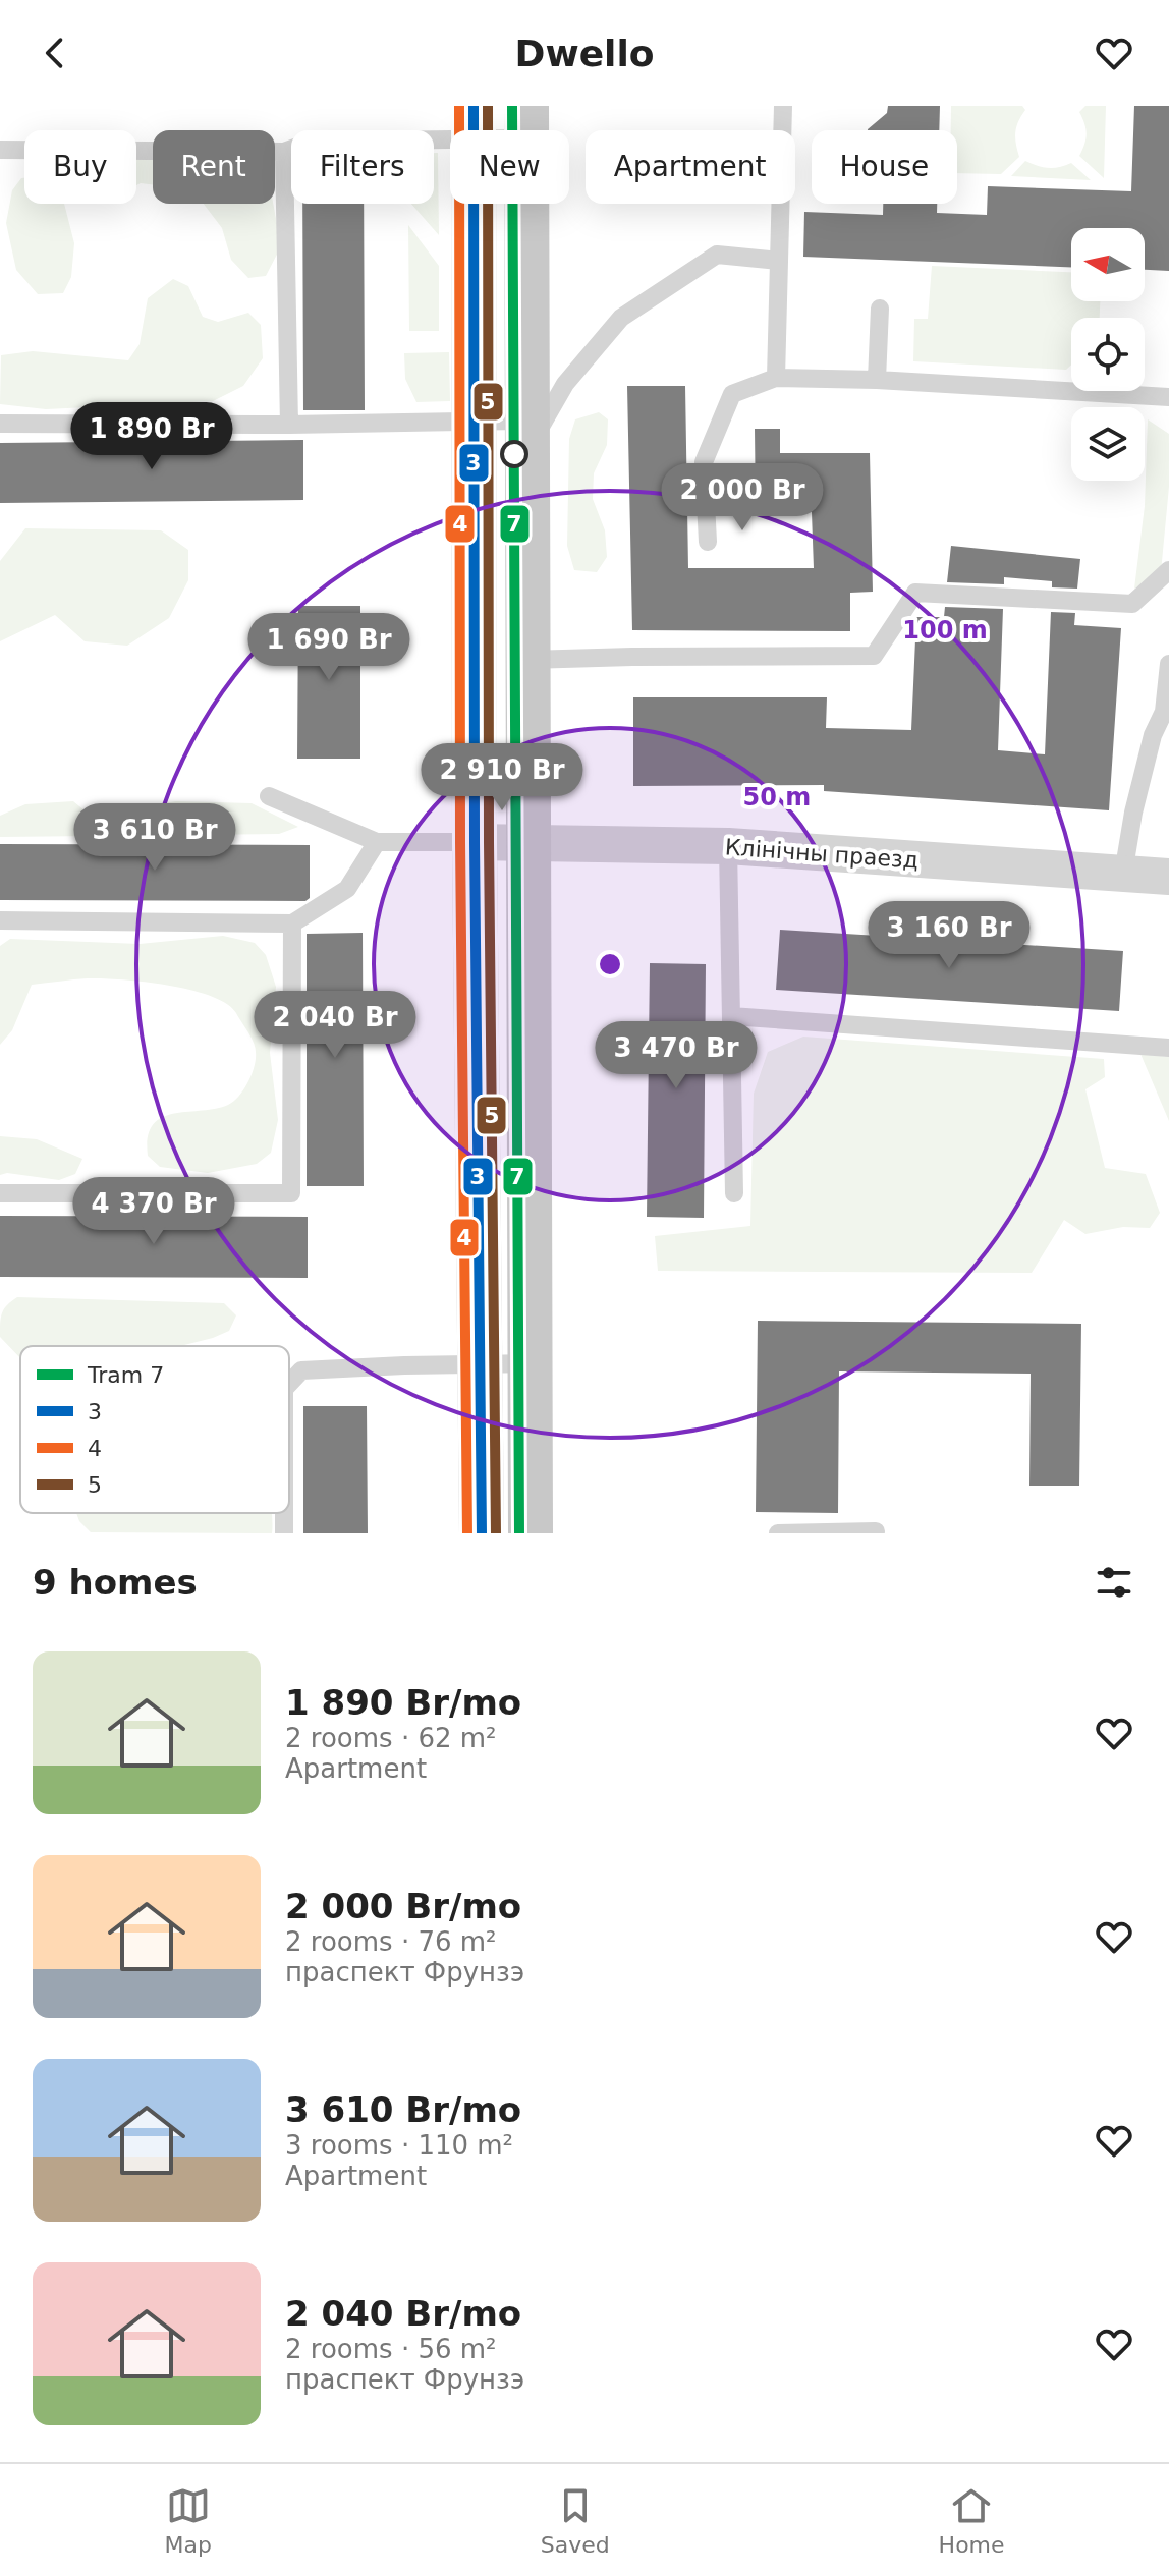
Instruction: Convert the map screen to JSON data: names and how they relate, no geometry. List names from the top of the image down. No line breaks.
{"streets":{"street":["Клінічны праезд"]},"lines":["tram line 7","transit line 3","transit line 4","transit line 5"],"legend":["Tram 7","3","4","5"],"north":"left","page":{"header":"Dwello","chip":["Buy","Rent","Filters","New","Apartment","House"],"price":["1 890 Br","2 000 Br","1 690 Br","2 910 Br","3 610 Br","3 160 Br","2 040 Br","3 470 Br","4 370 Br"],"heading":"9 homes","list":[{"name":"1 890 Br/mo","note":"2 rooms · 62 m² · Apartment"},{"name":"2 000 Br/mo","note":"2 rooms · 76 m² · праспект Фрунзэ"},{"name":"3 610 Br/mo","note":"3 rooms · 110 m² · Apartment"},{"name":"2 040 Br/mo","note":"2 rooms · 56 m² · праспект Фрунзэ"}],"tabs":["Map","Saved","Home"]},"rings":["100 m","50 m"]}
